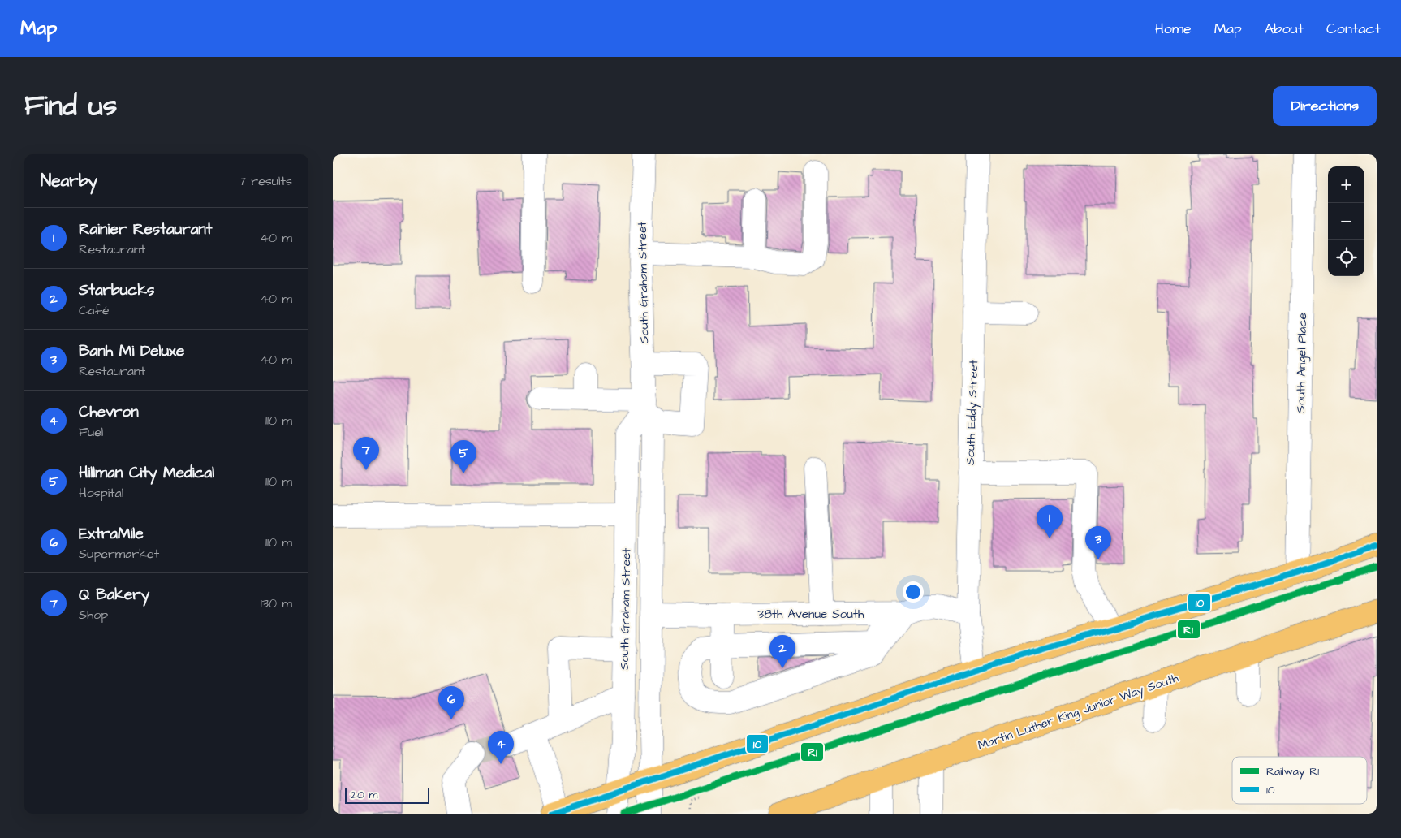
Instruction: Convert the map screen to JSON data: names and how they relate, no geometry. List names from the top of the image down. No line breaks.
{"streets":{"main road":["Martin Luther King Junior Way South"],"street":["South Graham Street","South Angel Place","South Eddy Street","38th Avenue South"]},"crossings":[["South Graham Street","38th Avenue South"],["South Eddy Street","38th Avenue South"]],"lines":["transit line 10","rail line R1"],"legend":["Railway R1","10"],"scale_bar":"20 m","page":{"header":"Map","nav":["Home","Map","About","Contact"],"title":"Find us","buttons":"Directions","heading":["Nearby","7 results"],"map_buttons":["+","−"],"list":[{"mark":"1","name":"Rainier Restaurant","note":"Restaurant","value":"40 m"},{"mark":"2","name":"Starbucks","note":"Café","value":"40 m"},{"mark":"3","name":"Banh Mi Deluxe","note":"Restaurant","value":"40 m"},{"mark":"4","name":"Chevron","note":"Fuel","value":"110 m"},{"mark":"5","name":"Hillman City Medical","note":"Hospital","value":"110 m"},{"mark":"6","name":"ExtraMile","note":"Supermarket","value":"110 m"},{"mark":"7","name":"Q Bakery","note":"Shop","value":"130 m"}],"pins":["7","5","1","3","2","6","4"],"scale":"20 m"}}
